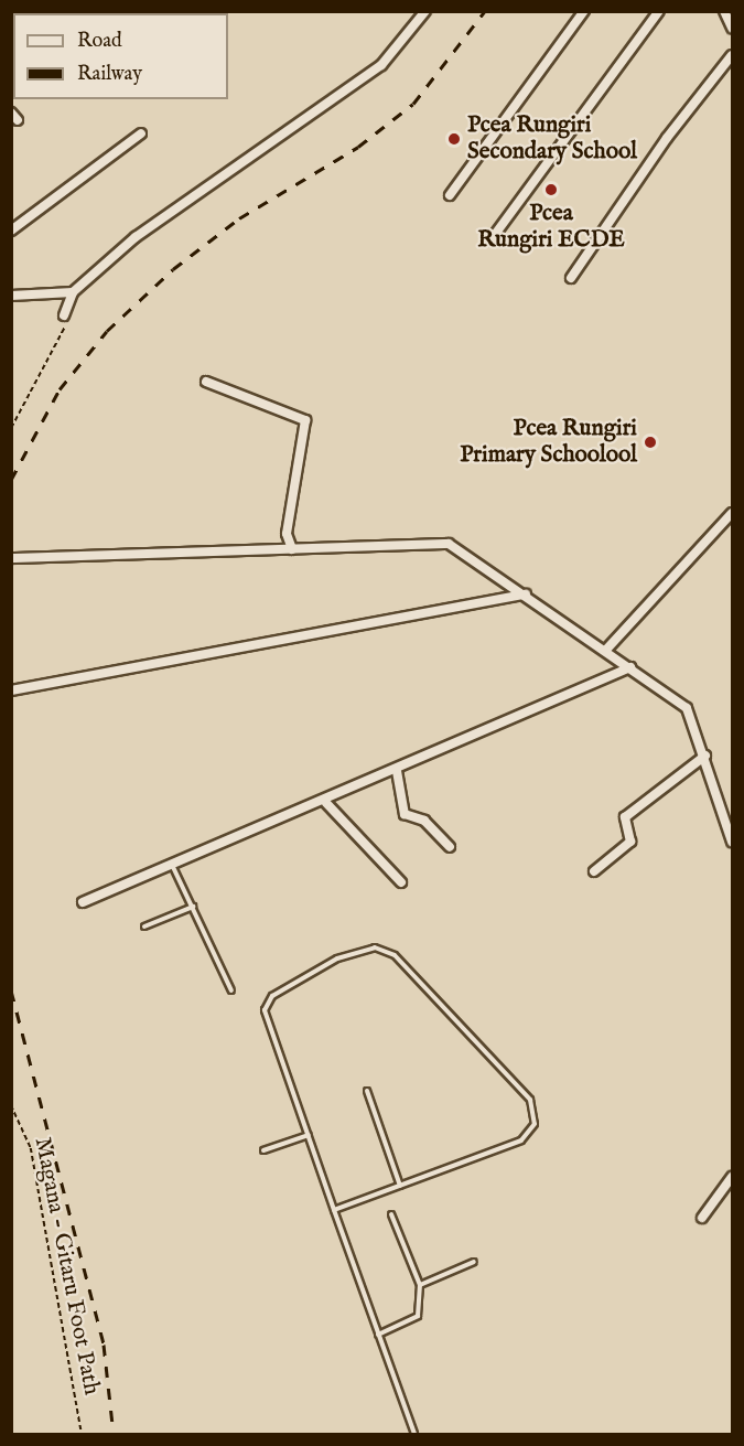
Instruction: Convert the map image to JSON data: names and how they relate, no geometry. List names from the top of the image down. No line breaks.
{"streets":{"path":["Magana - Gitaru Foot Path"]},"places":["Pcea Rungiri Secondary School","Pcea Rungiri ECDE","Pcea Rungiri Primary Schoolool"],"legend":["Road","Railway"]}
